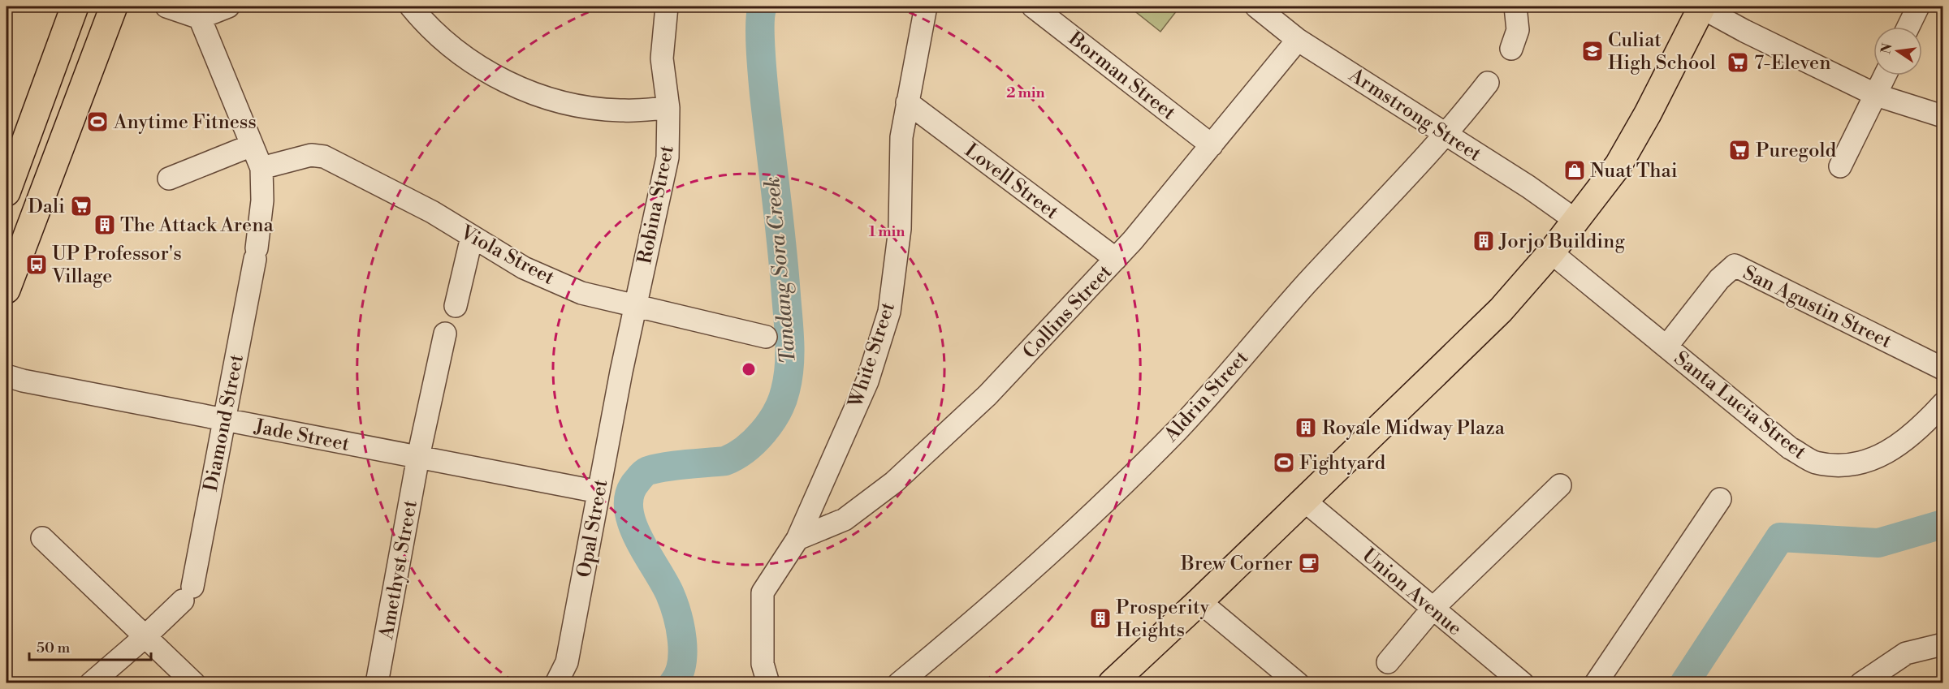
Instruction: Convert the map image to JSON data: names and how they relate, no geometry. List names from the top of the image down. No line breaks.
{"streets":{"street":["Borman Street","Armstrong Street","Lovell Street","Robina Street","Viola Street","San Agustin Street","Collins Street","White Street","Aldrin Street","Santa Lucia Street","Diamond Street","Jade Street","Opal Street","Amethyst Street","Union Avenue"]},"crossings":[["Borman Street","Collins Street"],["Armstrong Street","Collins Street"],["Armstrong Street","Aldrin Street"],["Lovell Street","Collins Street"],["Lovell Street","White Street"],["Robina Street","Viola Street"],["Robina Street","Opal Street"],["Viola Street","Diamond Street"],["San Agustin Street","Santa Lucia Street"],["Collins Street","White Street"],["Diamond Street","Jade Street"],["Jade Street","Opal Street"],["Jade Street","Amethyst Street"]],"water":["Tandang Sora Creek"],"places":{"school or university":["Culiat High School"],"supermarket":["7-Eleven","Puregold","Dali"],"sports":["Anytime Fitness","Fightyard"],"shop":["Nuat Thai"],"building":["The Attack Arena","Jorjo Building","Royale Midway Plaza","Prosperity Heights"],"bus stop":["UP Professor's Village"],"cafe":["Brew Corner"]},"scale_bar":"50 m","north":"left","rings":["2 min","1 min"]}
